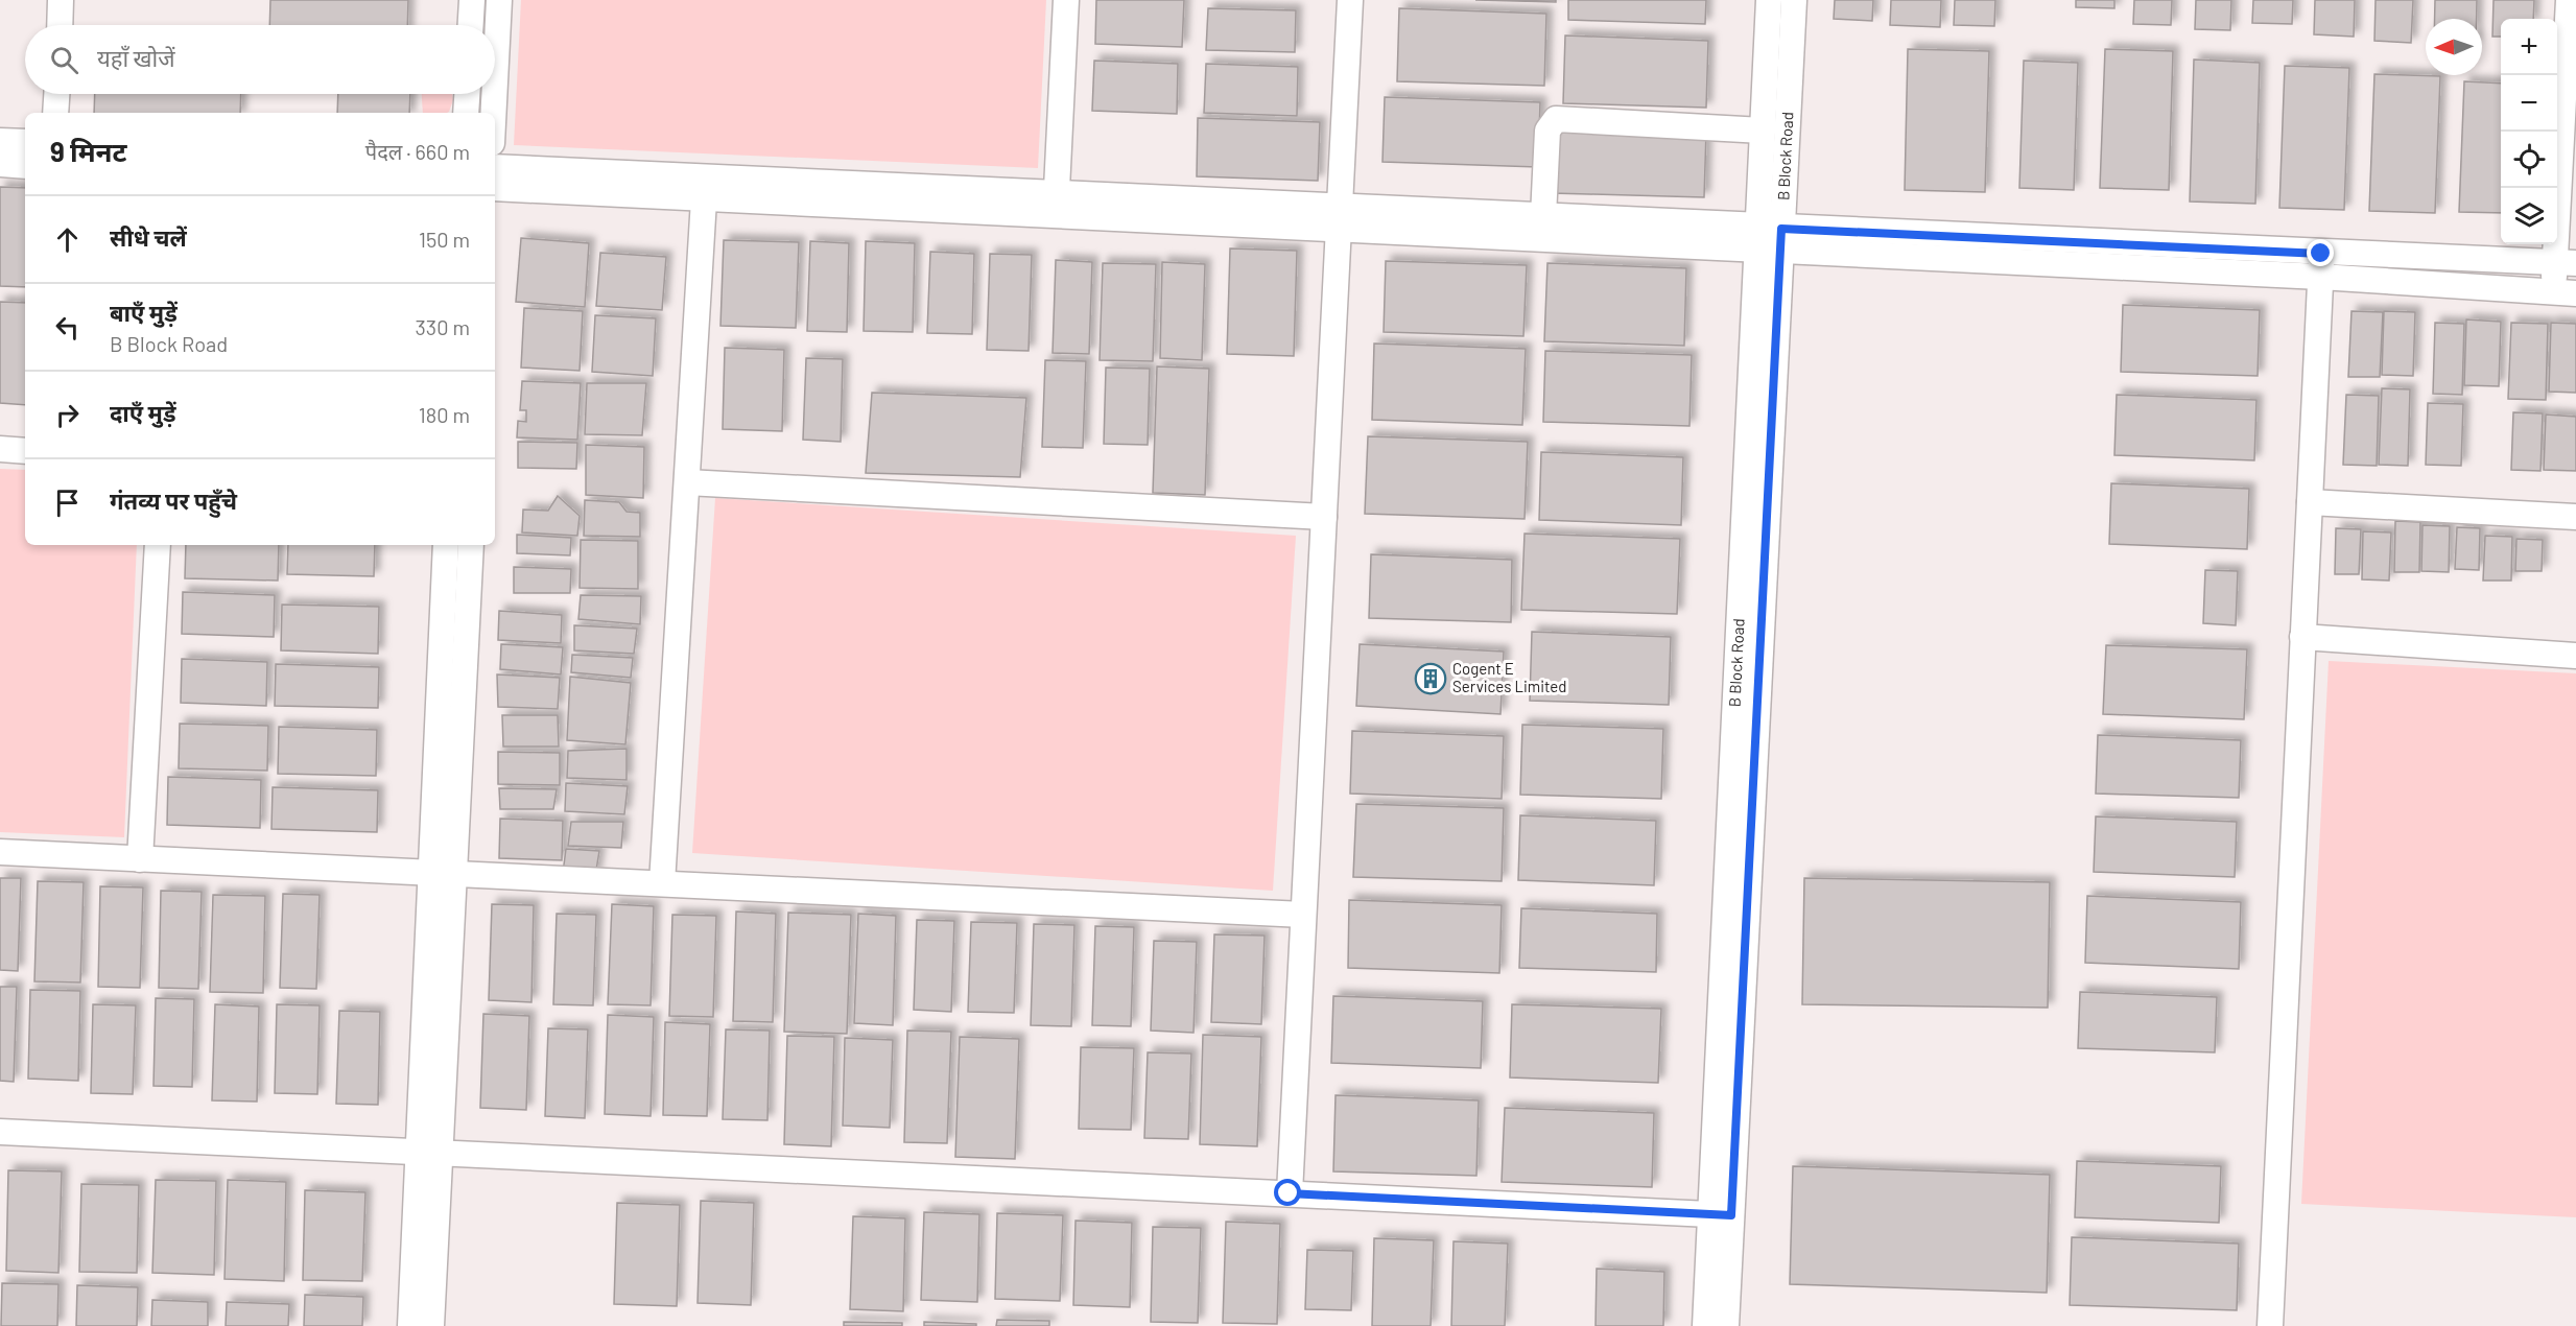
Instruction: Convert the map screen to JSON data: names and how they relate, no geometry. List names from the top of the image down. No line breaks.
{"streets":{"street":["B Block Road"]},"places":{"building":["Cogent E Services Limited"]},"north":"left","page":{"map_buttons":["+","−"],"search":"यहाँ खोजें","heading":["9 मिनट","पैदल · 660 m"],"list":[["सीधे चलें","150 m"],["बाएँ मुड़ें","B Block Road","330 m"],["दाएँ मुड़ें","180 m"],"गंतव्य पर पहुँचे"]}}
